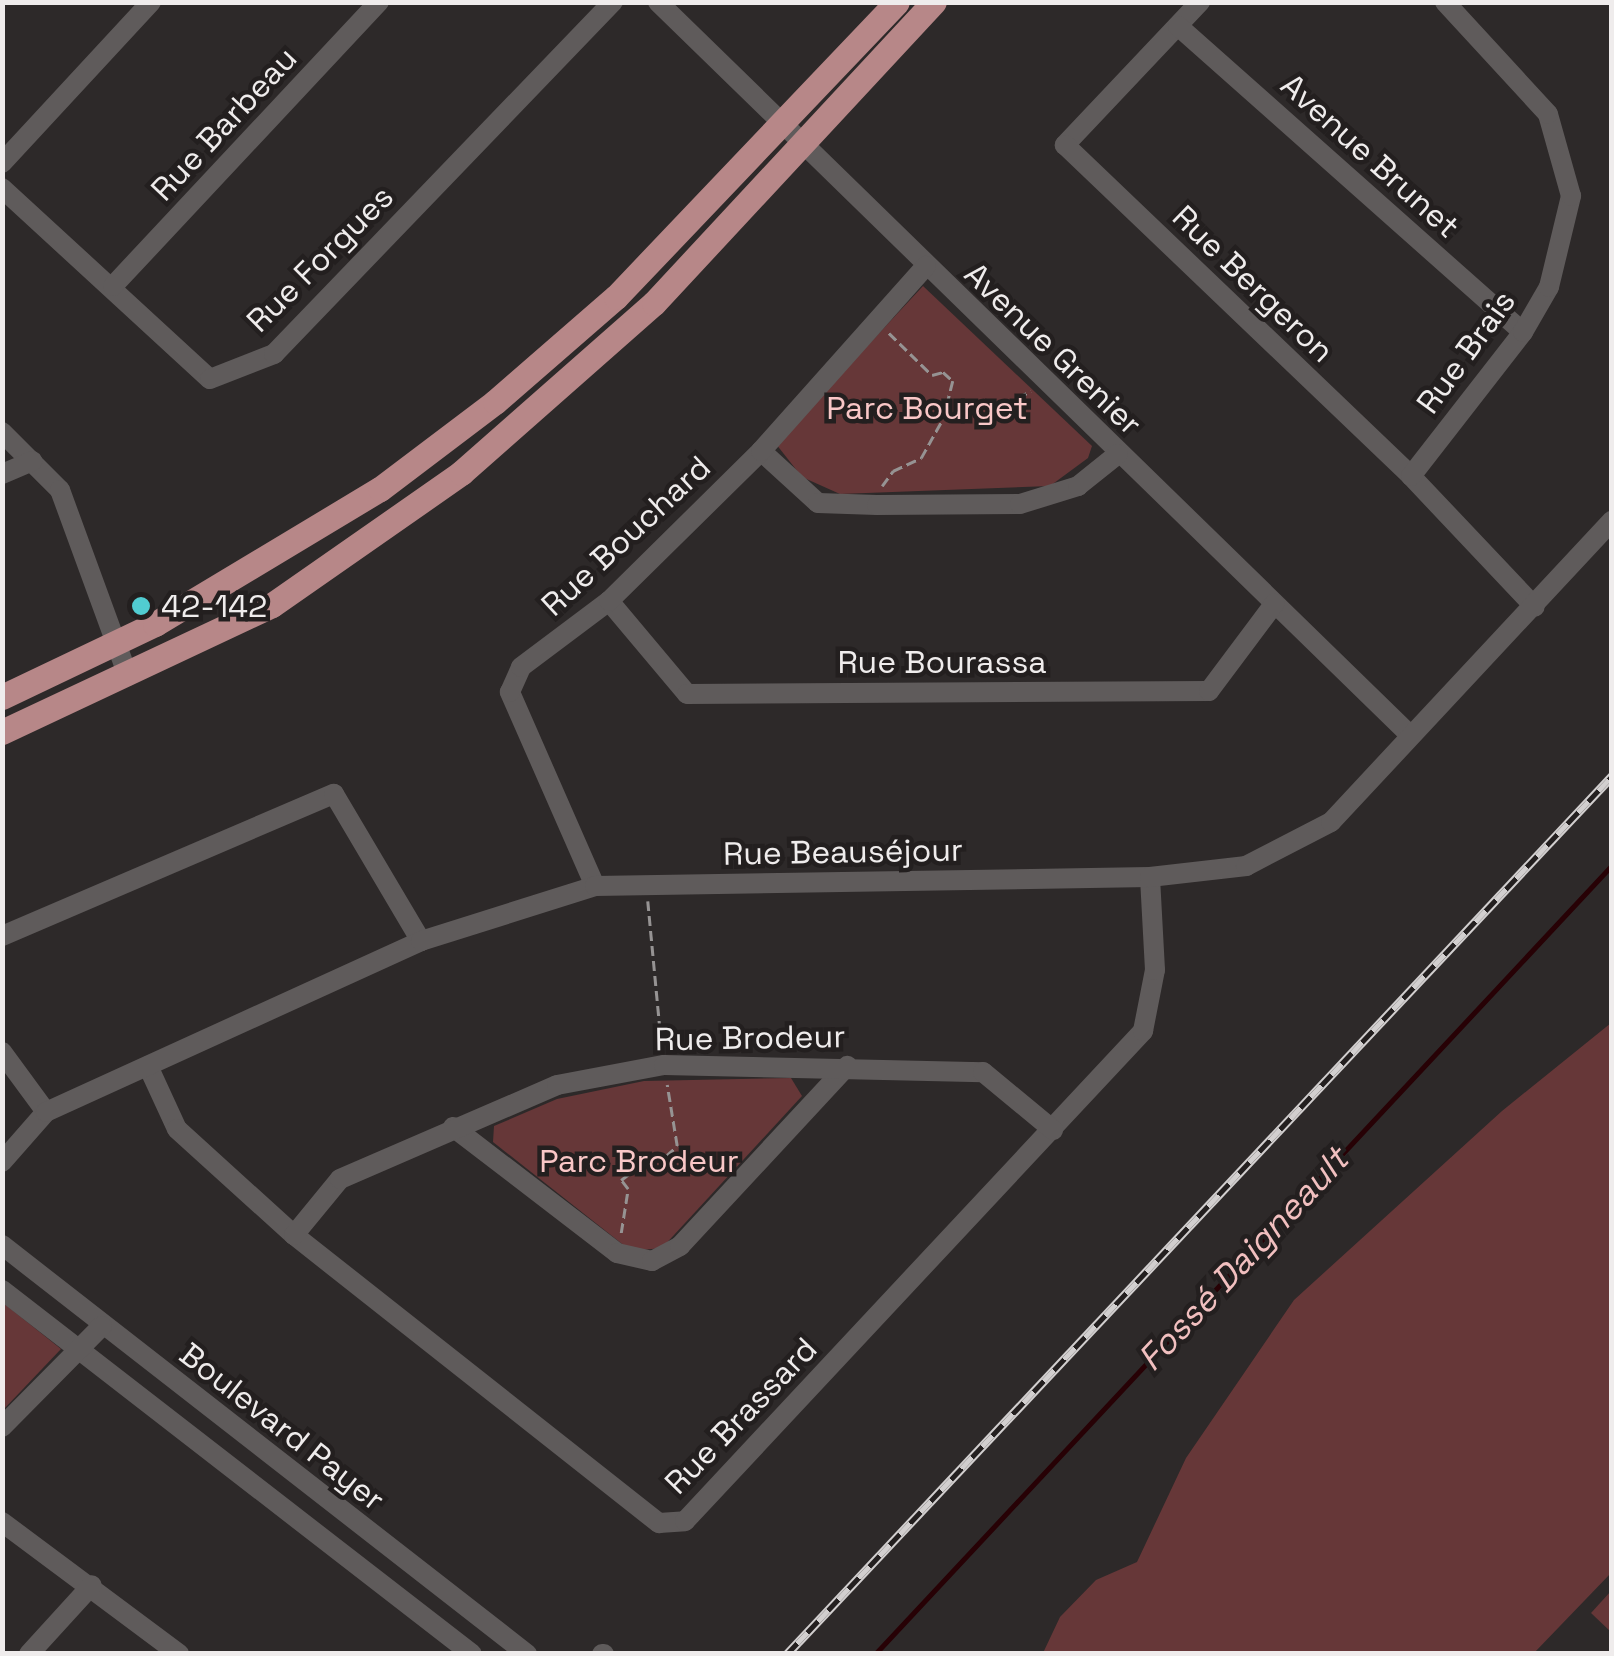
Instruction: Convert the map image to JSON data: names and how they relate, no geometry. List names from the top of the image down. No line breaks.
{"streets":{"street":["Rue Barbeau","Avenue Brunet","Rue Forgues","Rue Bergeron","Avenue Grenier","Rue Brais","Rue Bouchard","Rue Bourassa","Rue Beauséjour","Rue Brodeur","Rue Brassard","Boulevard Payer"]},"crossings":[["Rue Barbeau","Rue Forgues"],["Avenue Brunet","Rue Bergeron"],["Avenue Brunet","Rue Brais"],["Rue Bergeron","Rue Brais"],["Rue Bergeron","Rue Beauséjour"],["Avenue Grenier","Rue Bouchard"],["Avenue Grenier","Rue Bourassa"],["Avenue Grenier","Rue Beauséjour"],["Rue Bouchard","Rue Bourassa"],["Rue Bouchard","Rue Beauséjour"],["Rue Beauséjour","Rue Brassard"],["Rue Brodeur","Rue Brassard"]],"water":["Fossé Daigneault"],"parks":["Parc Bourget","Parc Brodeur"],"places":["42-142"]}
